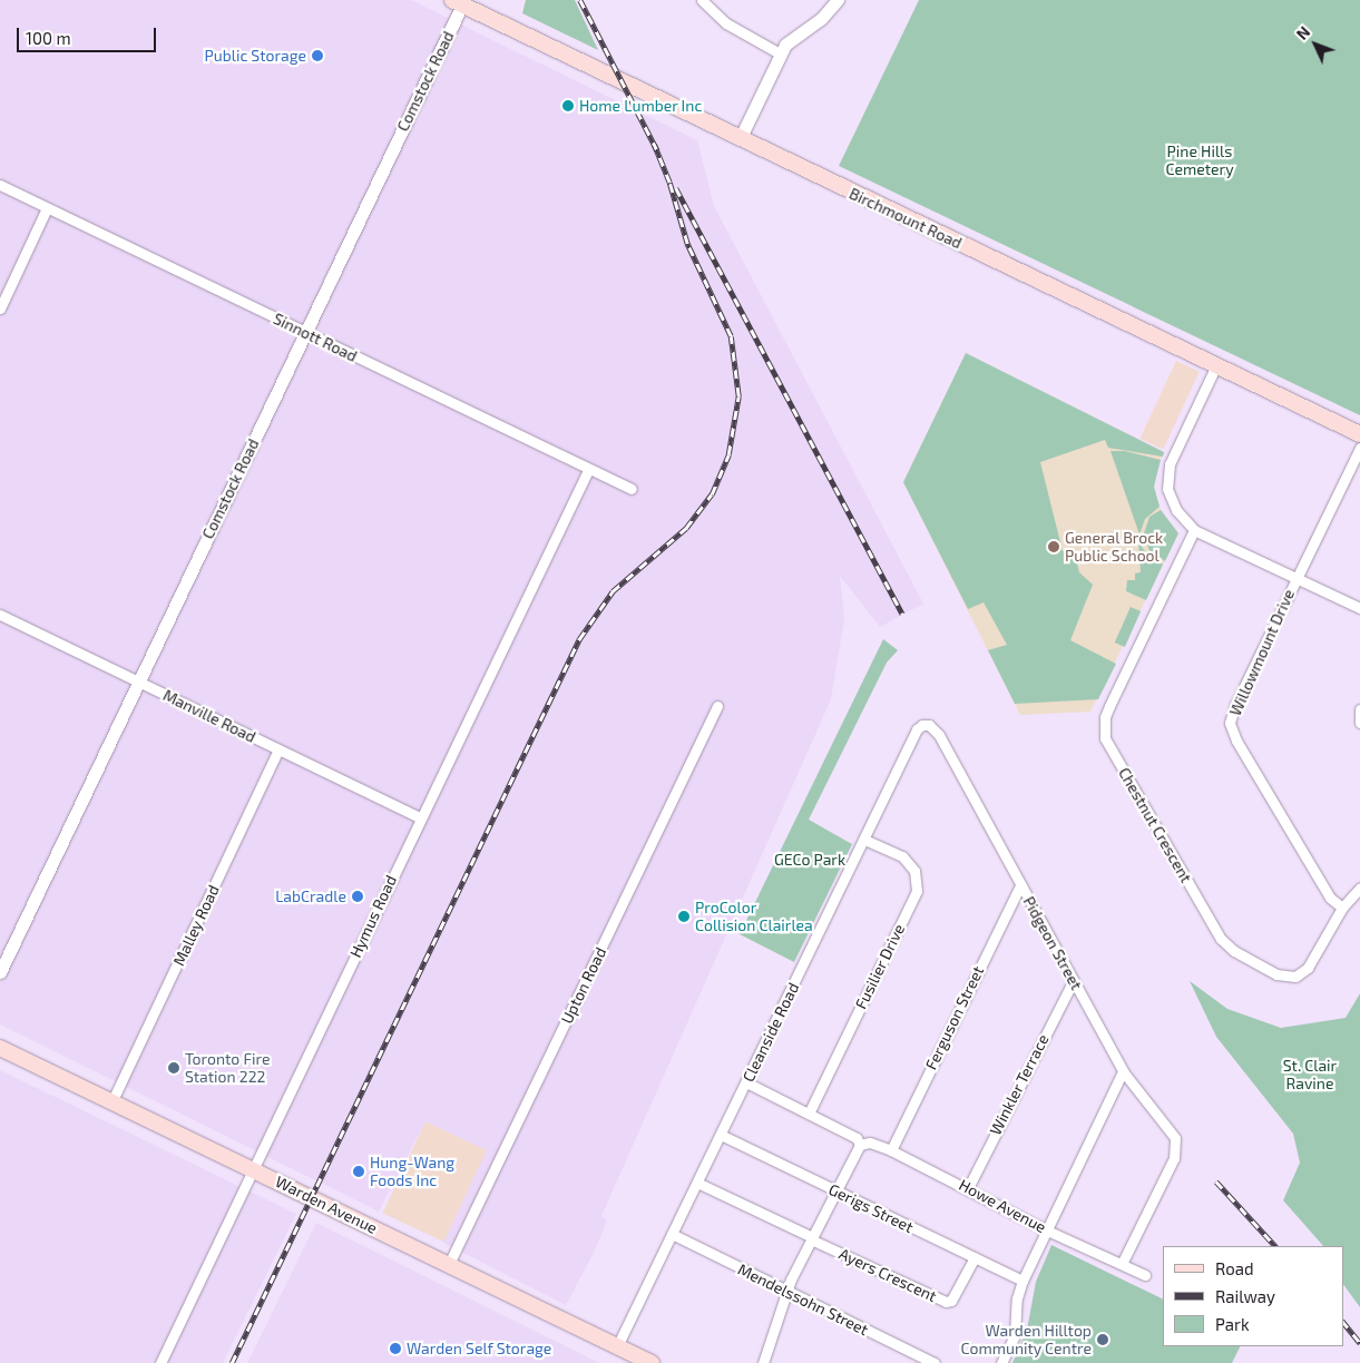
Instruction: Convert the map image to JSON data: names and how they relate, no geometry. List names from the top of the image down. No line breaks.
{"streets":{"main road":["Birchmount Road","Warden Avenue"],"street":["Comstock Road","Sinnott Road","Willowmount Drive","Manville Road","Chestnut Crescent","Hymus Road","Malley Road","Pidgeon Street","Fusilier Drive","Upton Road","Ferguson Street","Cleanside Road","Winkler Terrace","Howe Avenue","Gerigs Street","Ayers Crescent","Mendelssohn Street"]},"crossings":[["Comstock Road","Birchmount Road"],["Comstock Road","Sinnott Road"],["Comstock Road","Manville Road"],["Sinnott Road","Hymus Road"],["Willowmount Drive","Chestnut Crescent"],["Manville Road","Hymus Road"],["Manville Road","Malley Road"],["Hymus Road","Warden Avenue"],["Malley Road","Warden Avenue"],["Pidgeon Street","Ferguson Street"],["Pidgeon Street","Cleanside Road"],["Pidgeon Street","Winkler Terrace"],["Pidgeon Street","Howe Avenue"],["Fusilier Drive","Cleanside Road"],["Fusilier Drive","Howe Avenue"],["Upton Road","Warden Avenue"],["Ferguson Street","Howe Avenue"],["Cleanside Road","Warden Avenue"],["Cleanside Road","Howe Avenue"],["Cleanside Road","Gerigs Street"],["Cleanside Road","Ayers Crescent"],["Cleanside Road","Mendelssohn Street"],["Winkler Terrace","Howe Avenue"],["Gerigs Street","Ayers Crescent"]],"parks":["Pine Hills Cemetery","GECo Park","St. Clair Ravine"],"places":["Public Storage","Home Lumber Inc","General Brock Public School","LabCradle","ProColor Collision Clairlea","Toronto Fire Station 222","Hung-Wang Foods Inc","Warden Hilltop Community Centre","Warden Self Storage"],"legend":["Road","Railway","Park"],"scale_bar":"100 m","north":"top left"}
